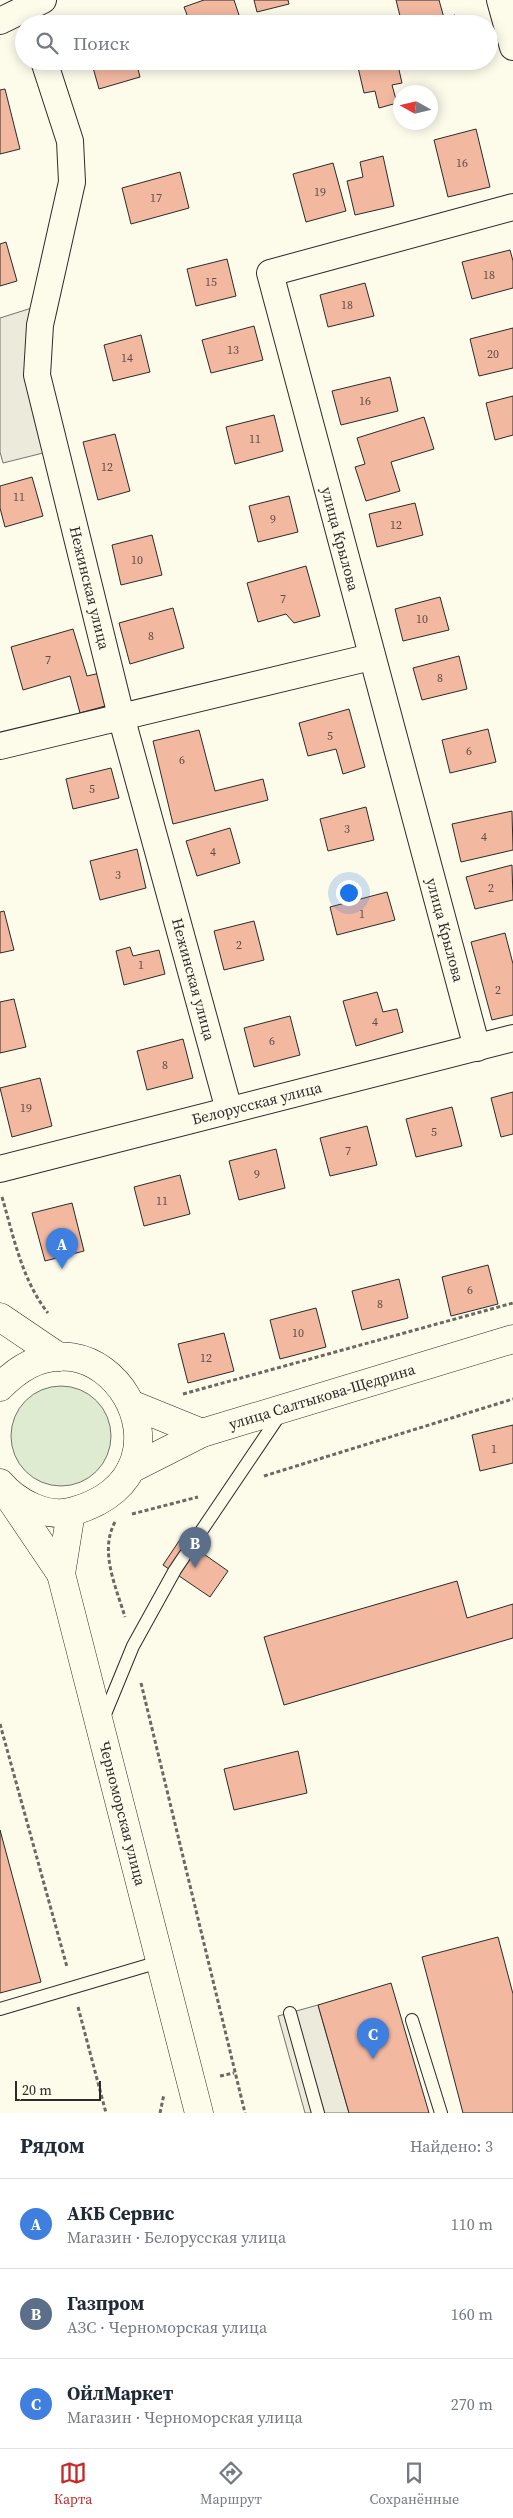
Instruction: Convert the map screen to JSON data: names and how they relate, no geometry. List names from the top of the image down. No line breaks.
{"streets":{"main road":["улица Салтыкова-Щедрина","Черноморская улица"],"street":["улица Крылова","Нежинская улица","Белорусская улица"]},"crossings":[["улица Крылова","Белорусская улица"],["Нежинская улица","Белорусская улица"]],"house_numbers":["16","19","17","18","15","18","13","20","14","16","11","12","11","9","12","10","7","10","8","7","8","5","6","6","5","3","4","4","3","2","1","2","1","2","4","6","8","19","5","7","9","11","6","8","10","12","1"],"scale_bar":"20 m","north":"left","page":{"search":"Поиск","pins":["A","B","C"],"scale":"20 m","heading":["Рядом","Найдено: 3"],"list":[{"mark":"A","name":"АКБ Сервис","note":"Магазин · Белорусская улица","value":"110 m"},{"mark":"B","name":"Газпром","note":"АЗС · Черноморская улица","value":"160 m"},{"mark":"C","name":"ОйлМаркет","note":"Магазин · Черноморская улица","value":"270 m"}],"nav":["Карта","Маршрут","Сохранённые"]}}
